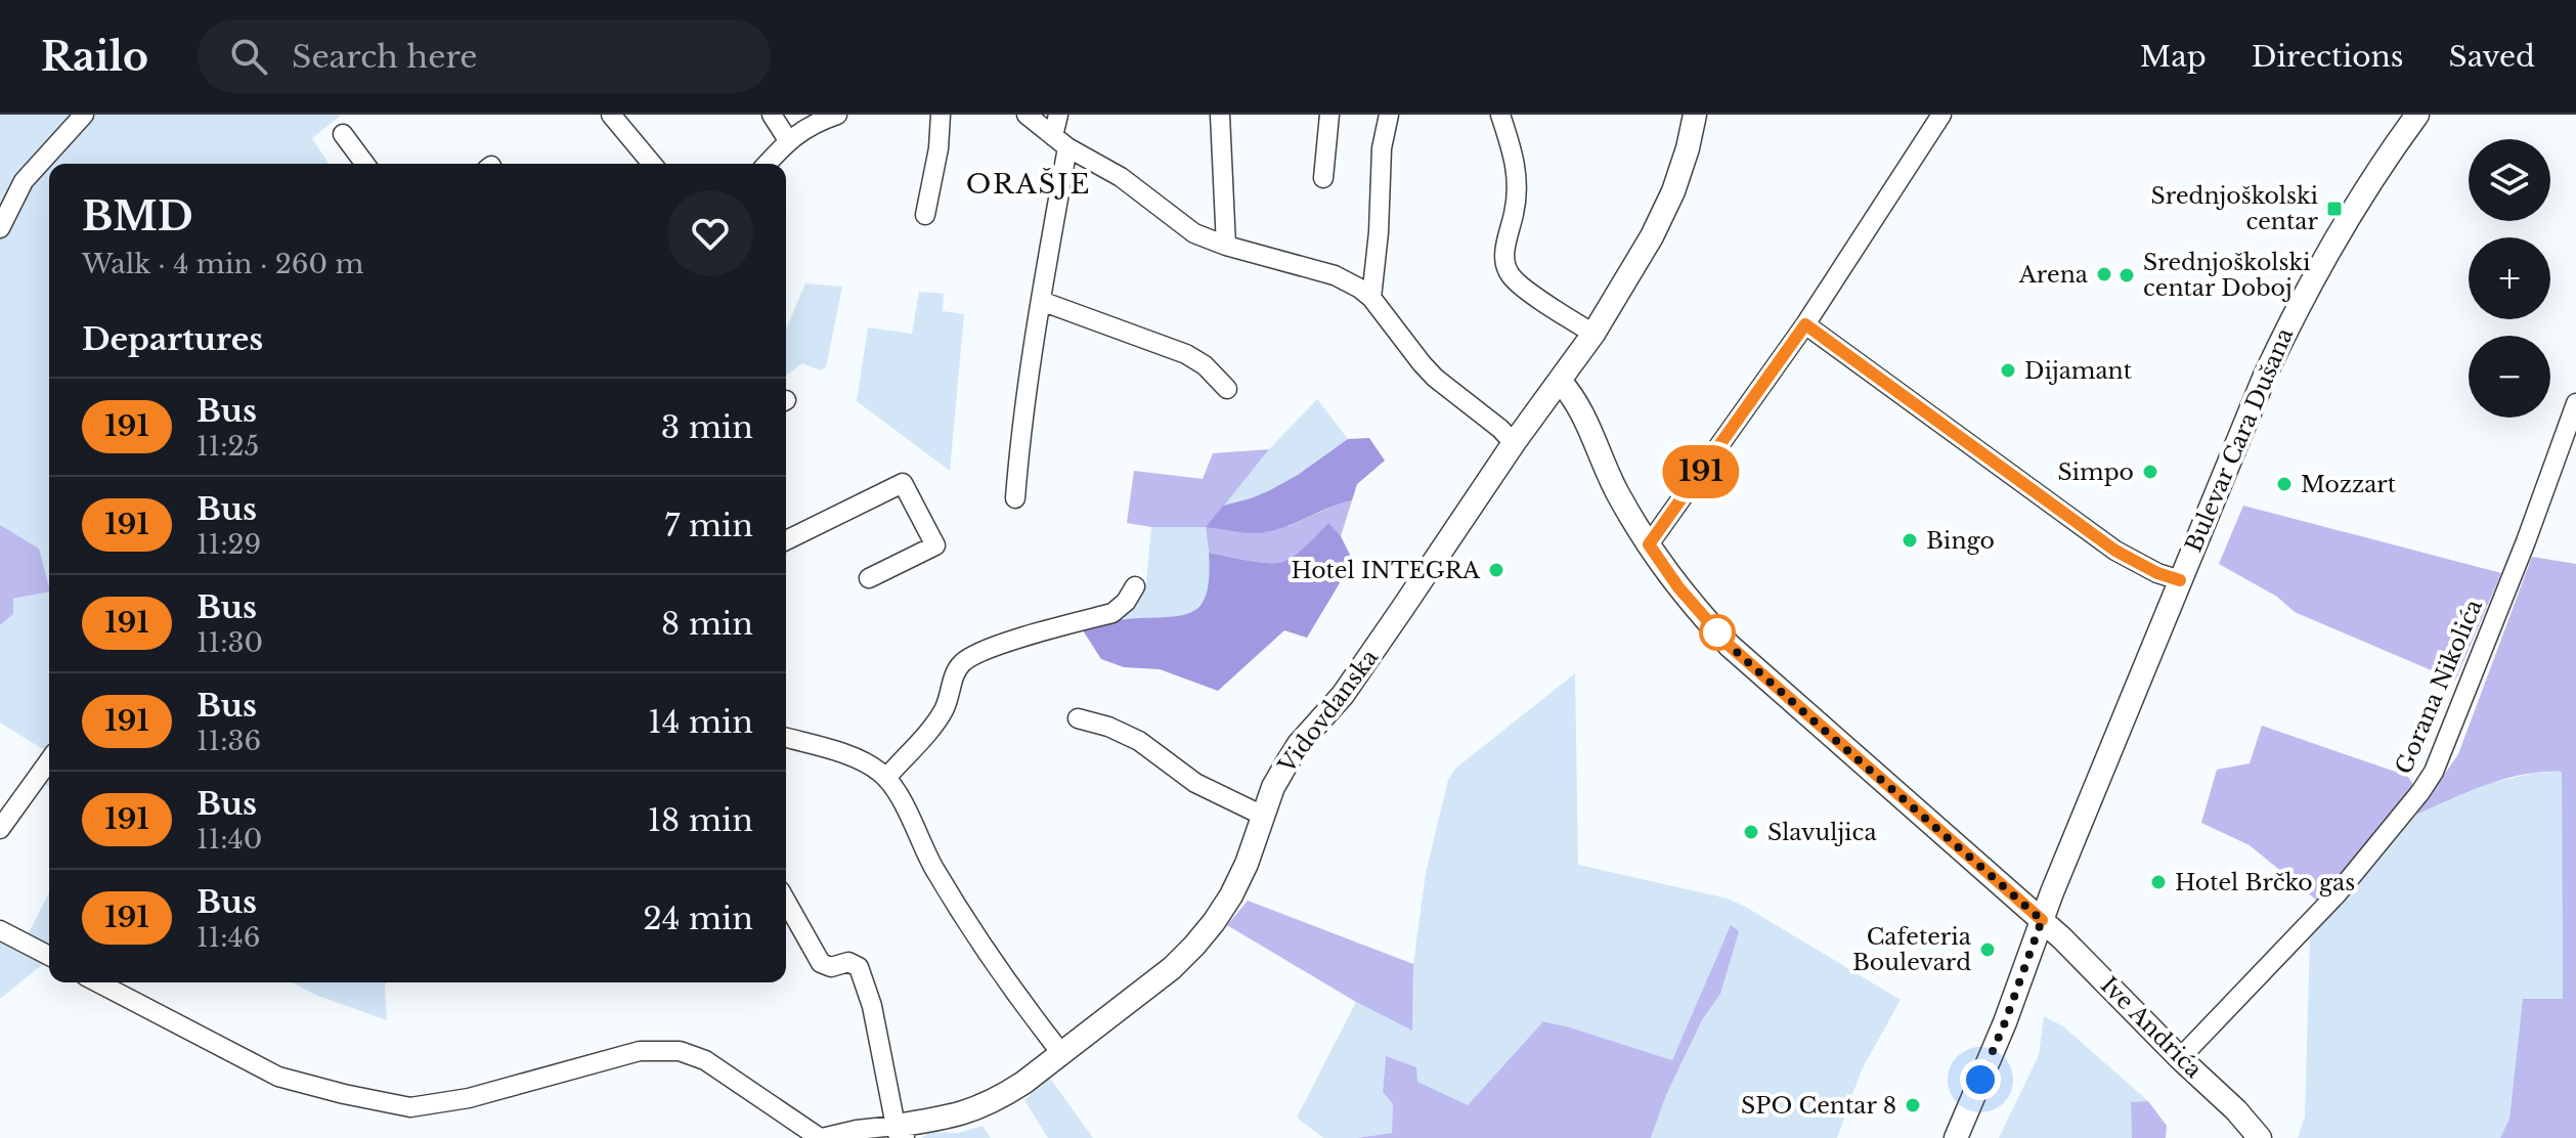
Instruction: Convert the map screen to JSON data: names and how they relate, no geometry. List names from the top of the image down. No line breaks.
{"streets":{"street":["Bulevar Cara Dušana","Gorana Nikolića","Vidovdanska","Ive Andrića"]},"crossings":[["Bulevar Cara Dušana","Ive Andrića"],["Gorana Nikolića","Ive Andrića"],["Vidovdanska","Ive Andrića"]],"districts":["ORAŠJE"],"places":{"transit":["Srednjoškolski centar"],"other":["Arena","Srednjoškolski centar Doboj","Dijamant","Simpo","Mozzart","Bingo","Hotel INTEGRA","Slavuljica","Hotel Brčko gas","Cafeteria Boulevard","SPO Centar 8"]},"lines":["bus line 191"],"page":{"header":"Railo","search":"Search here","nav":["Map","Directions","Saved"],"on_map":"191","map_buttons":["+","−"],"heading":[["BMD","Walk · 4 min · 260 m"],"Departures"],"list":[{"mark":"191","name":"Bus","note":"11:25","value":"3 min"},{"mark":"191","name":"Bus","note":"11:29","value":"7 min"},{"mark":"191","name":"Bus","note":"11:30","value":"8 min"},{"mark":"191","name":"Bus","note":"11:36","value":"14 min"},{"mark":"191","name":"Bus","note":"11:40","value":"18 min"},{"mark":"191","name":"Bus","note":"11:46","value":"24 min"}]}}
